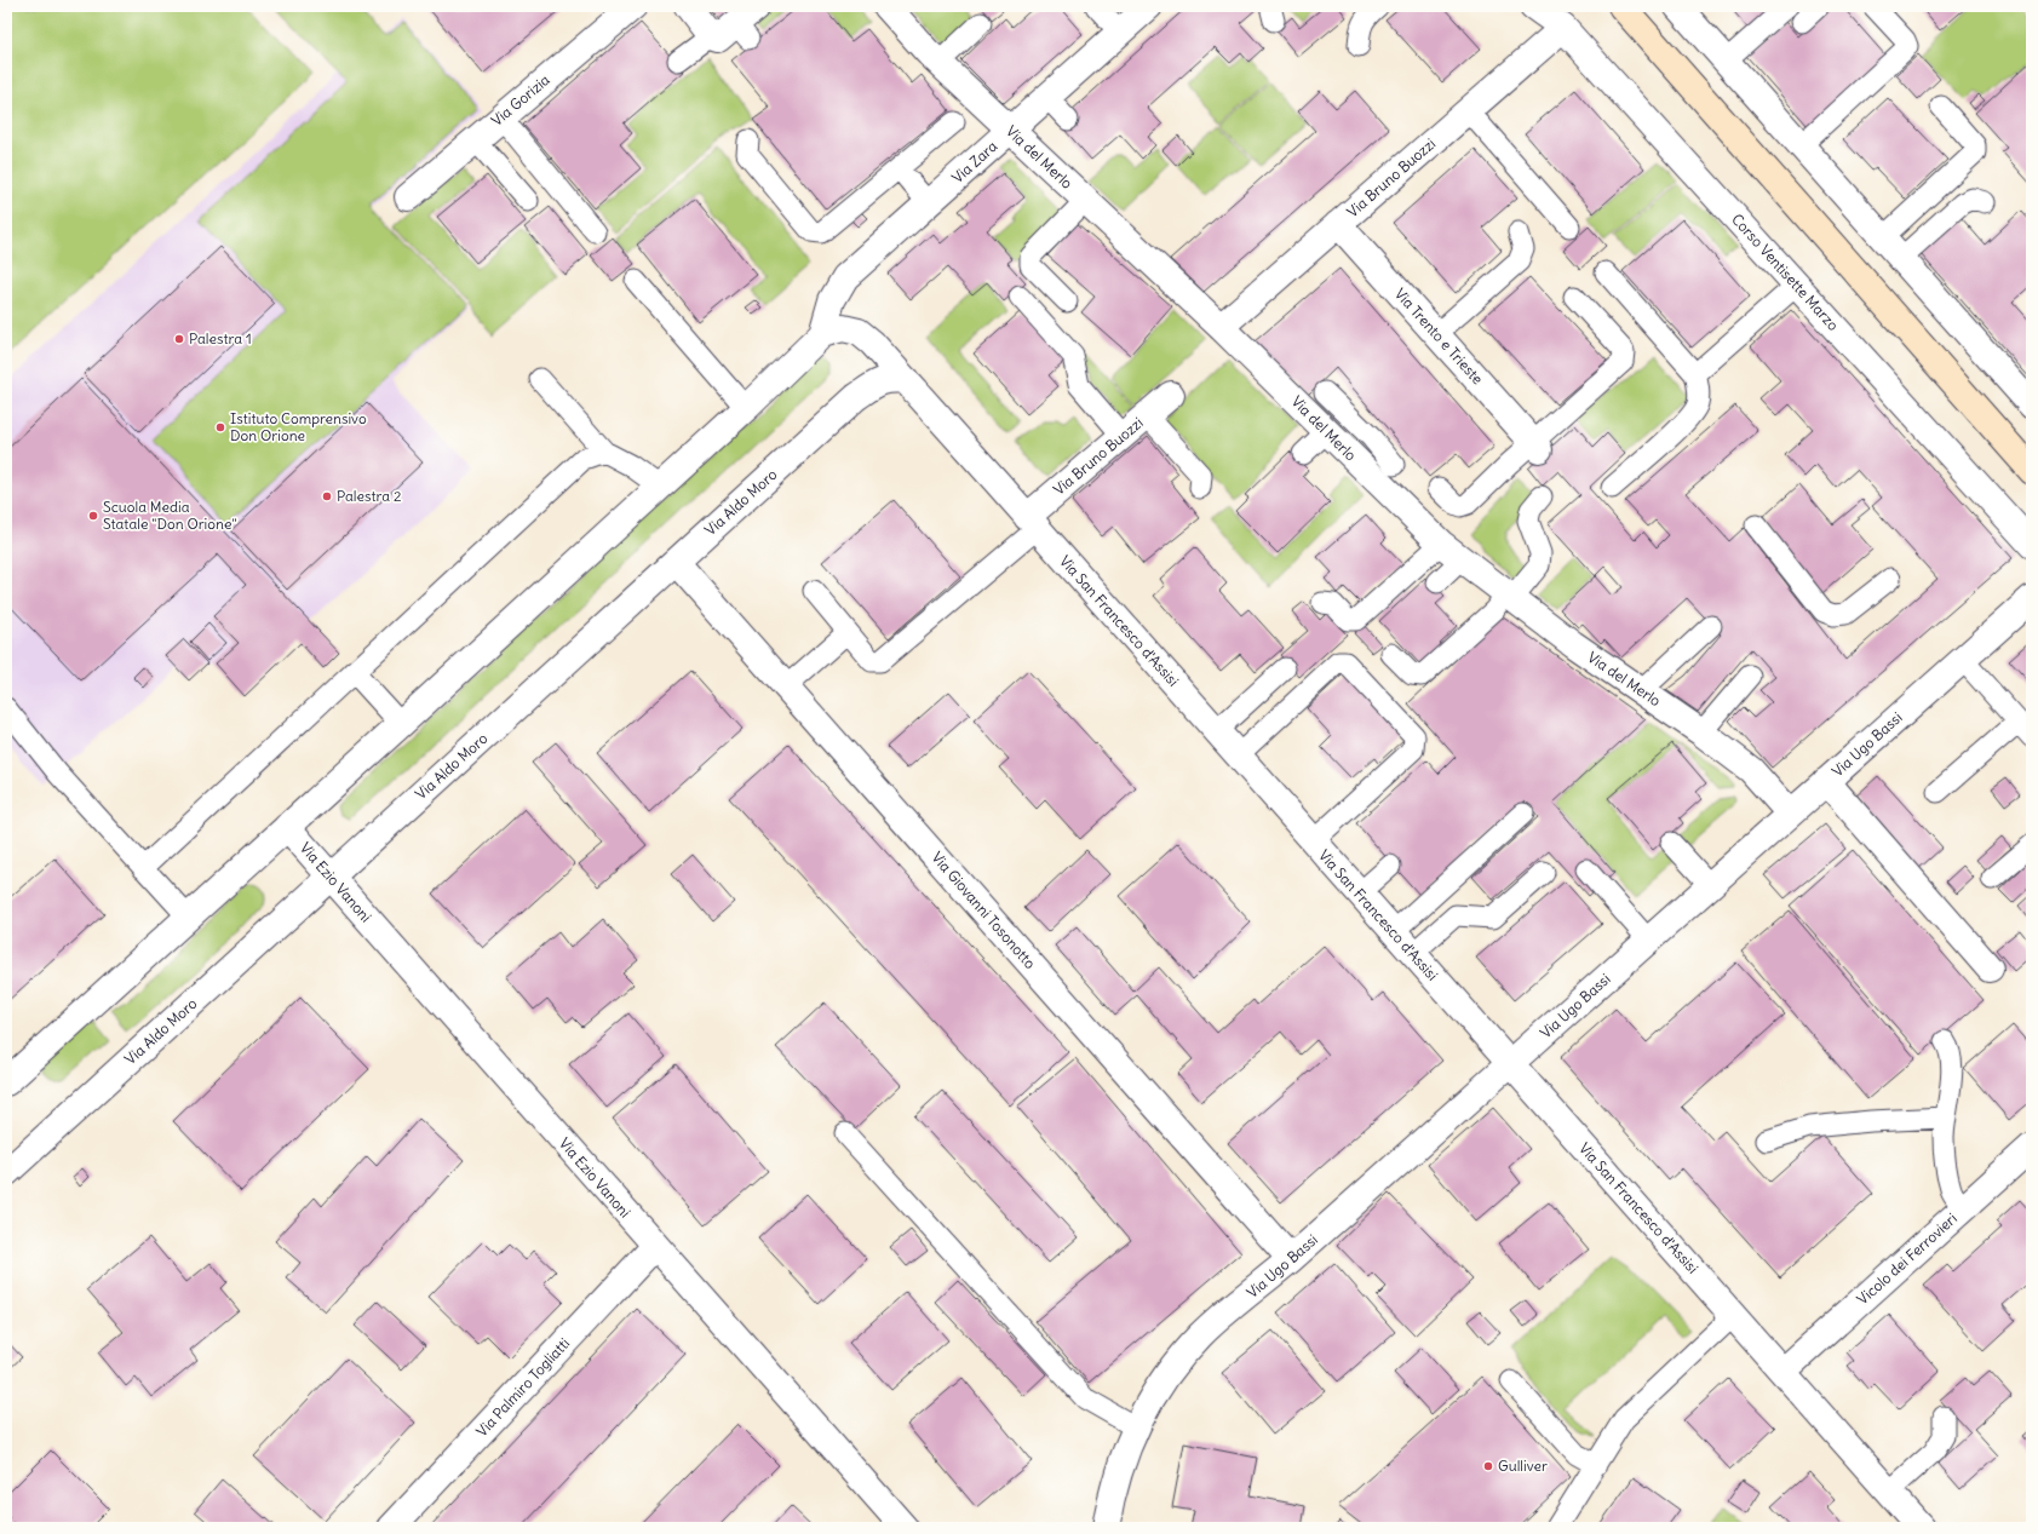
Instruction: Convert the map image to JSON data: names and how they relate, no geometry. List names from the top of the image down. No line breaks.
{"streets":{"street":["Via Gorizia","Via del Merlo","Via Zara","Via Bruno Buozzi","Corso Ventisette Marzo","Via Trento e Trieste","Via Aldo Moro","Via San Francesco d'Assisi","Via Ugo Bassi","Via Ezio Vanoni","Via Giovanni Tosonotto","Vicolo dei Ferrovieri","Via Palmiro Togliatti"]},"crossings":[["Via del Merlo","Via Zara"],["Via del Merlo","Via Bruno Buozzi"],["Via del Merlo","Via Ugo Bassi"],["Via Zara","Via San Francesco d'Assisi"],["Via Bruno Buozzi","Corso Ventisette Marzo"],["Via Bruno Buozzi","Via Trento e Trieste"],["Via Bruno Buozzi","Via San Francesco d'Assisi"],["Via Aldo Moro","Via San Francesco d'Assisi"],["Via Aldo Moro","Via Ezio Vanoni"],["Via Aldo Moro","Via Giovanni Tosonotto"],["Via San Francesco d'Assisi","Via Ugo Bassi"],["Via San Francesco d'Assisi","Vicolo dei Ferrovieri"],["Via Ugo Bassi","Via Giovanni Tosonotto"],["Via Ezio Vanoni","Via Palmiro Togliatti"]],"places":["Palestra 1","Istituto Comprensivo Don Orione","Palestra 2","Scuola Media Statale \"Don Orione\"","Gulliver"]}
